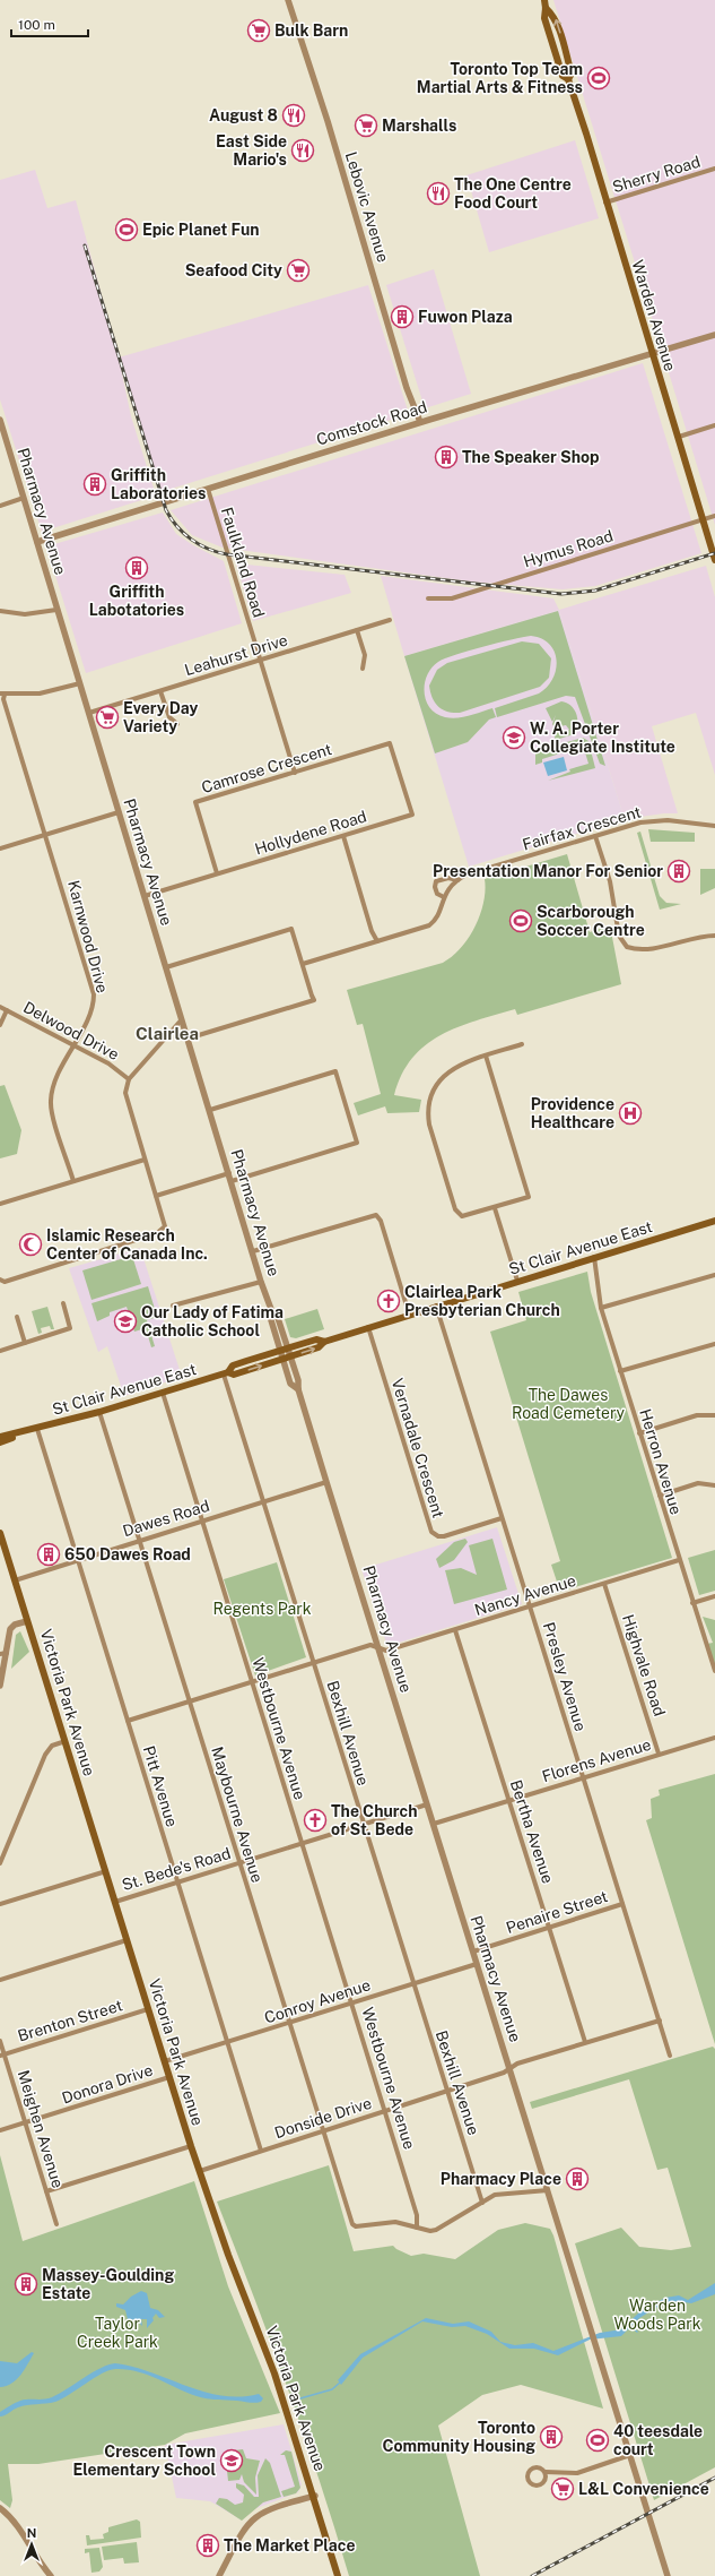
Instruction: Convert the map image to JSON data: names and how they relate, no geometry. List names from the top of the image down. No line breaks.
{"streets":{"main road":["Warden Avenue","St Clair Avenue East","Victoria Park Avenue"],"street":["Sherry Road","Lebovic Avenue","Comstock Road","Pharmacy Avenue","Hymus Road","Faulkland Road","Leahurst Drive","Camrose Crescent","Fairfax Crescent","Hollydene Road","Karnwood Drive","Delwood Drive","Vernadale Crescent","Herron Avenue","Dawes Road","Nancy Avenue","Highvale Road","Presley Avenue","Westbourne Avenue","Bexhill Avenue","Florens Avenue","Pitt Avenue","Maybourne Avenue","Bertha Avenue","St. Bede's Road","Penaire Street","Conroy Avenue","Brenton Street","Donora Drive","Donside Drive","Meighen Avenue"]},"crossings":[["Sherry Road","Warden Avenue"],["Lebovic Avenue","Comstock Road"],["Warden Avenue","Comstock Road"],["Warden Avenue","Hymus Road"],["Comstock Road","Pharmacy Avenue"],["Comstock Road","Faulkland Road"],["Pharmacy Avenue","Leahurst Drive"],["Pharmacy Avenue","Hollydene Road"],["Pharmacy Avenue","St Clair Avenue East"],["Pharmacy Avenue","Dawes Road"],["Pharmacy Avenue","Nancy Avenue"],["Pharmacy Avenue","Florens Avenue"],["Pharmacy Avenue","St. Bede's Road"],["Pharmacy Avenue","Penaire Street"],["Pharmacy Avenue","Conroy Avenue"],["Pharmacy Avenue","Donside Drive"],["Faulkland Road","Leahurst Drive"],["Faulkland Road","Camrose Crescent"],["Camrose Crescent","Hollydene Road"],["Karnwood Drive","Delwood Drive"],["St Clair Avenue East","Vernadale Crescent"],["St Clair Avenue East","Herron Avenue"],["St Clair Avenue East","Presley Avenue"],["St Clair Avenue East","Westbourne Avenue"],["St Clair Avenue East","Bexhill Avenue"],["St Clair Avenue East","Pitt Avenue"],["St Clair Avenue East","Maybourne Avenue"],["Vernadale Crescent","Presley Avenue"],["Herron Avenue","Nancy Avenue"],["Dawes Road","Victoria Park Avenue"],["Dawes Road","Westbourne Avenue"],["Dawes Road","Bexhill Avenue"],["Dawes Road","Pitt Avenue"],["Dawes Road","Maybourne Avenue"],["Nancy Avenue","Highvale Road"],["Nancy Avenue","Presley Avenue"],["Nancy Avenue","Westbourne Avenue"],["Nancy Avenue","Bexhill Avenue"],["Nancy Avenue","Pitt Avenue"],["Nancy Avenue","Maybourne Avenue"],["Nancy Avenue","Bertha Avenue"],["Highvale Road","Florens Avenue"],["Presley Avenue","Florens Avenue"],["Presley Avenue","Penaire Street"],["Presley Avenue","Donside Drive"],["Victoria Park Avenue","St. Bede's Road"],["Victoria Park Avenue","Conroy Avenue"],["Victoria Park Avenue","Brenton Street"],["Victoria Park Avenue","Donora Drive"],["Victoria Park Avenue","Donside Drive"],["Westbourne Avenue","Maybourne Avenue"],["Westbourne Avenue","St. Bede's Road"],["Westbourne Avenue","Conroy Avenue"],["Westbourne Avenue","Donside Drive"],["Bexhill Avenue","St. Bede's Road"],["Bexhill Avenue","Conroy Avenue"],["Bexhill Avenue","Donside Drive"],["Florens Avenue","Bertha Avenue"],["Pitt Avenue","St. Bede's Road"],["Pitt Avenue","Conroy Avenue"],["Pitt Avenue","Donside Drive"],["Maybourne Avenue","St. Bede's Road"],["Maybourne Avenue","Conroy Avenue"],["Maybourne Avenue","Donside Drive"],["Bertha Avenue","Penaire Street"],["Bertha Avenue","Donside Drive"],["Brenton Street","Meighen Avenue"],["Donora Drive","Meighen Avenue"]],"districts":["Clairlea"],"parks":["The Dawes Road Cemetery","Regents Park","Warden Woods Park","Taylor Creek Park"],"places":{"supermarket":["Bulk Barn","Marshalls","Seafood City","Every Day Variety","L&L Convenience"],"sports":["Toronto Top Team Martial Arts & Fitness","Epic Planet Fun","Scarborough Soccer Centre","40 teesdale court"],"restaurant":["August 8","East Side Mario's","The One Centre Food Court"],"building":["Fuwon Plaza","The Speaker Shop","Griffith Laboratories","Griffith Labotatories","Presentation Manor For Senior","650 Dawes Road","Pharmacy Place","Massey-Goulding Estate","Toronto Community Housing","The Market Place"],"school or university":["W. A. Porter Collegiate Institute","Our Lady of Fatima Catholic School","Crescent Town Elementary School"],"hospital":["Providence Healthcare"],"mosque":["Islamic Research Center of Canada Inc."],"church":["Clairlea Park Presbyterian Church","The Church of St. Bede"]},"scale_bar":"100 m","north":"top"}
